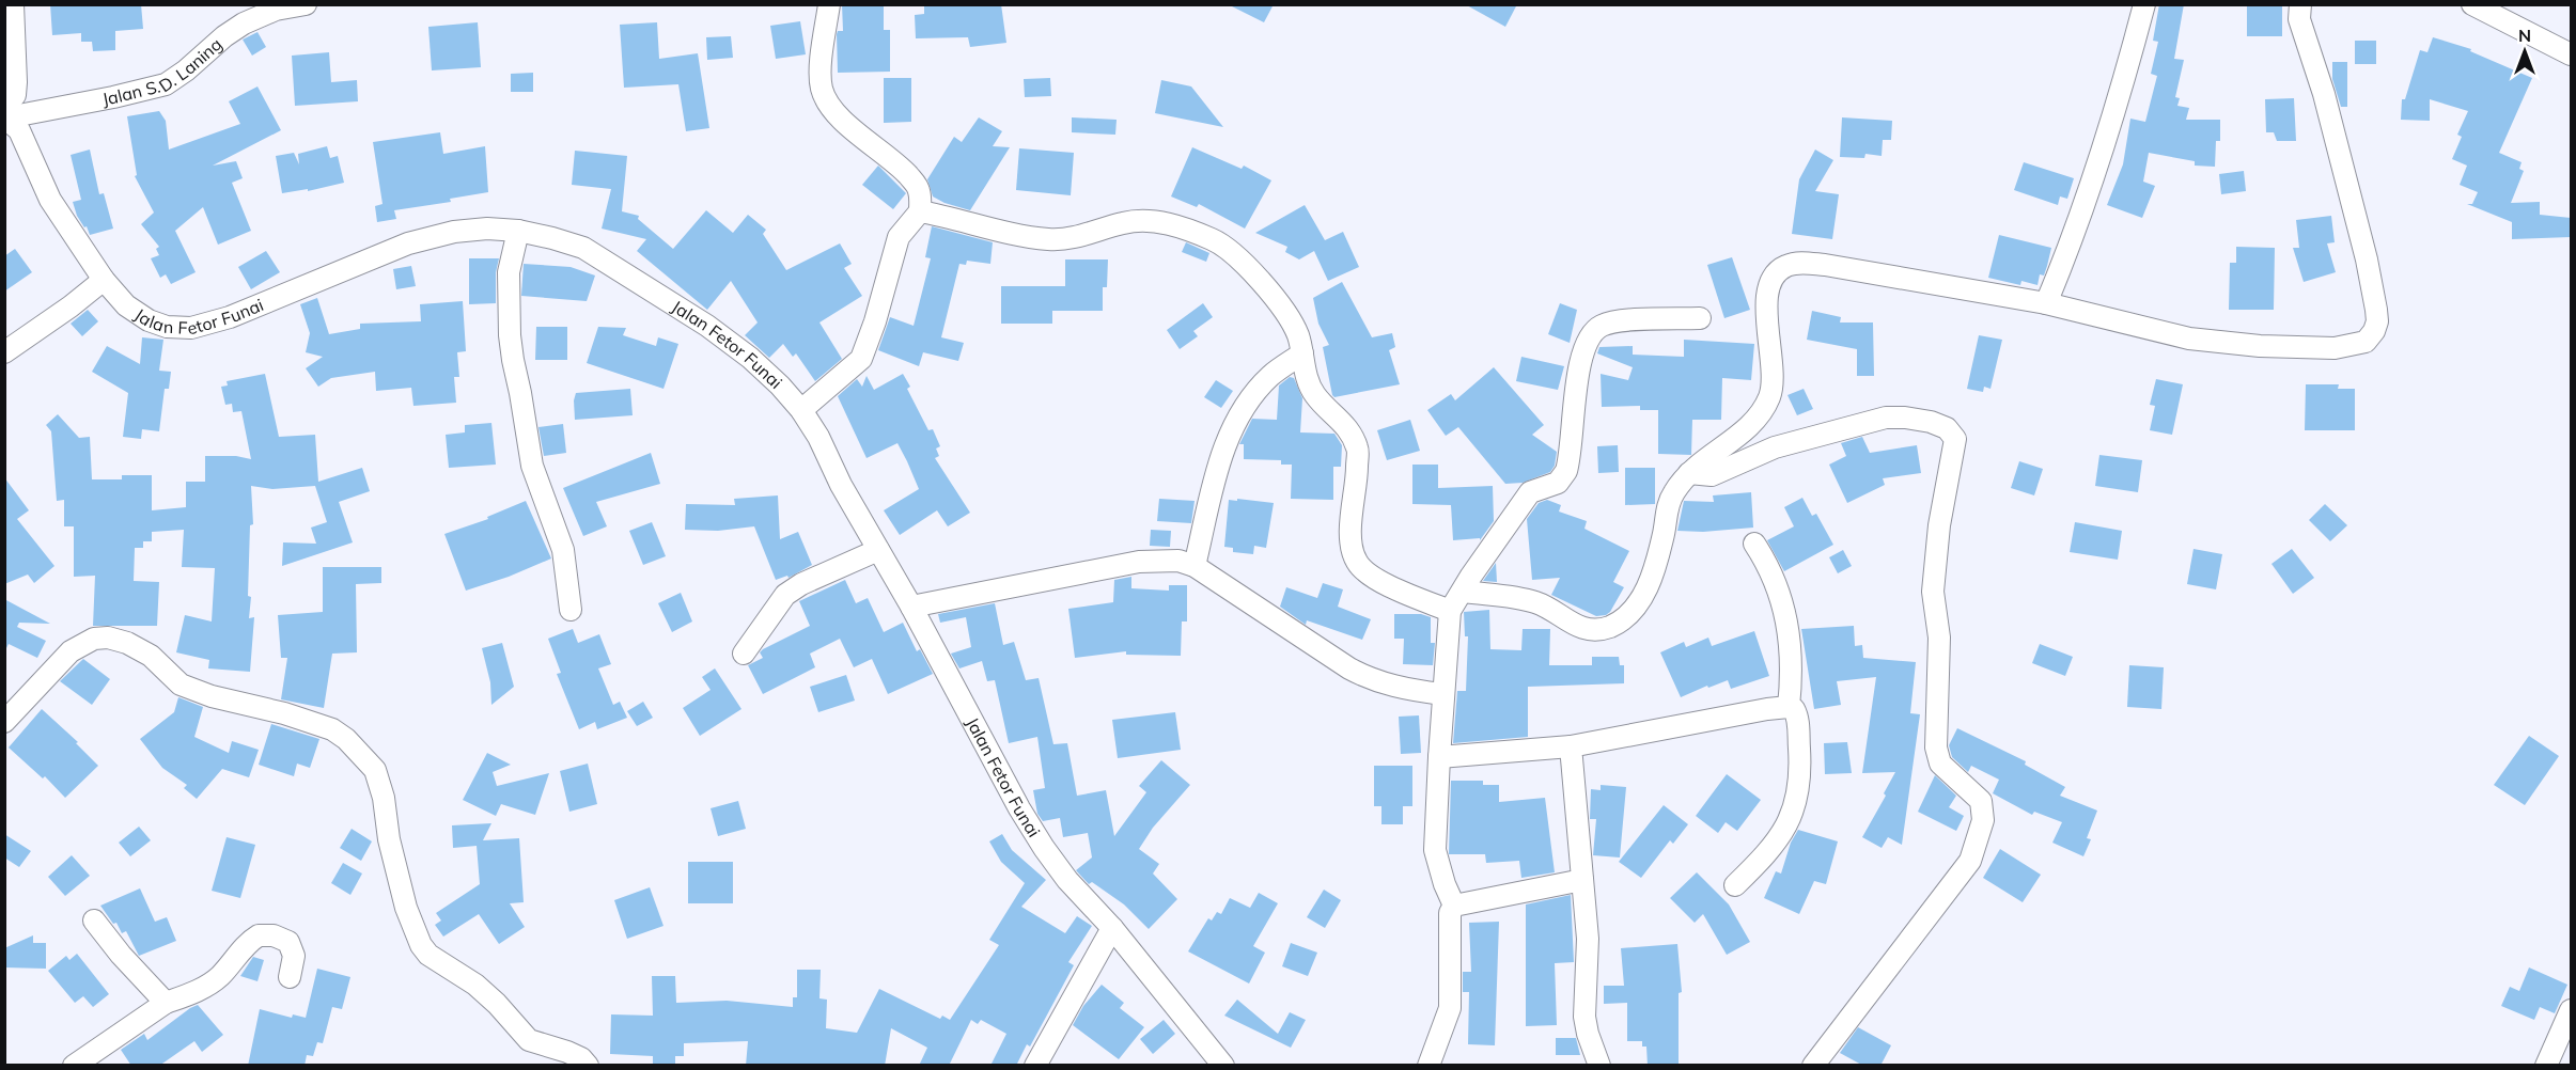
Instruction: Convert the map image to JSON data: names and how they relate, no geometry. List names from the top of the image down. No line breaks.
{"streets":{"street":["Jalan S.D. Laning","Jalan Fetor Funai"]},"crossings":[["Jalan S.D. Laning","Jalan Fetor Funai"]],"north":"top"}
